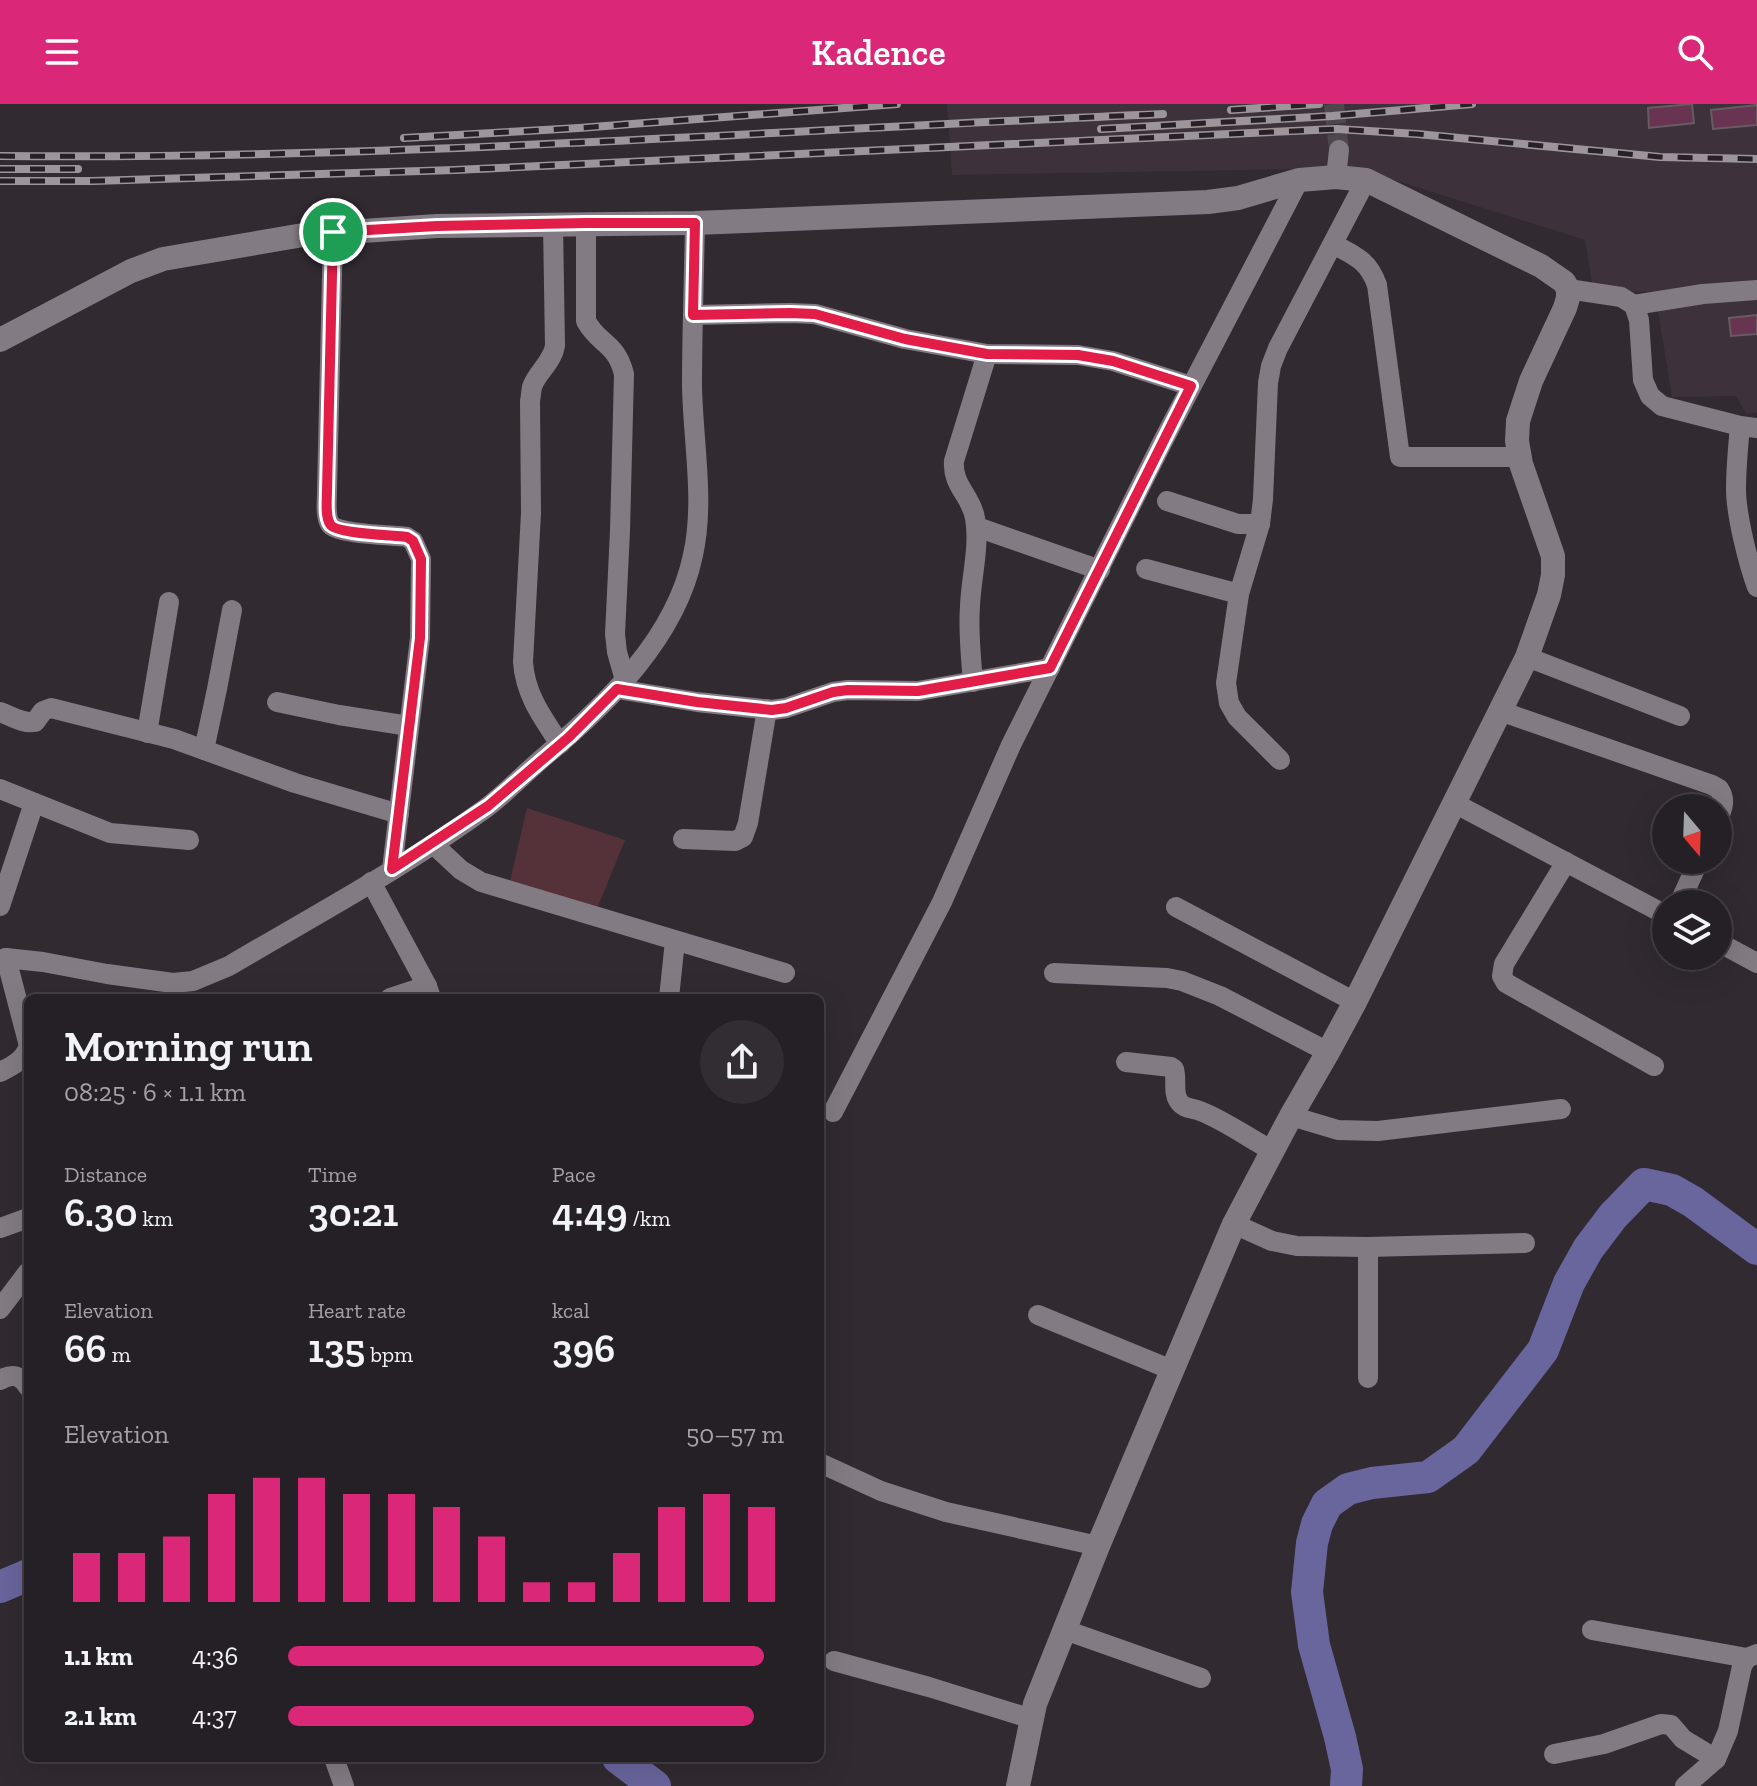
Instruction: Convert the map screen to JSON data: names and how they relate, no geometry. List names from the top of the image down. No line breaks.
{"north":"bottom","page":{"header":"Kadence","heading":["Morning run","08:25 · 6 × 1.1 km"],"stats":[["Distance","6.30 km"],["Time","30:21"],["Pace","4:49 /km"],["Elevation","66 m"],["Heart rate","135 bpm"],["kcal","396"]],"chart":["Elevation","50–57 m"],"list":[{"name":"1.1 km","note":"4:36"},{"name":"2.1 km","note":"4:37"}]}}
